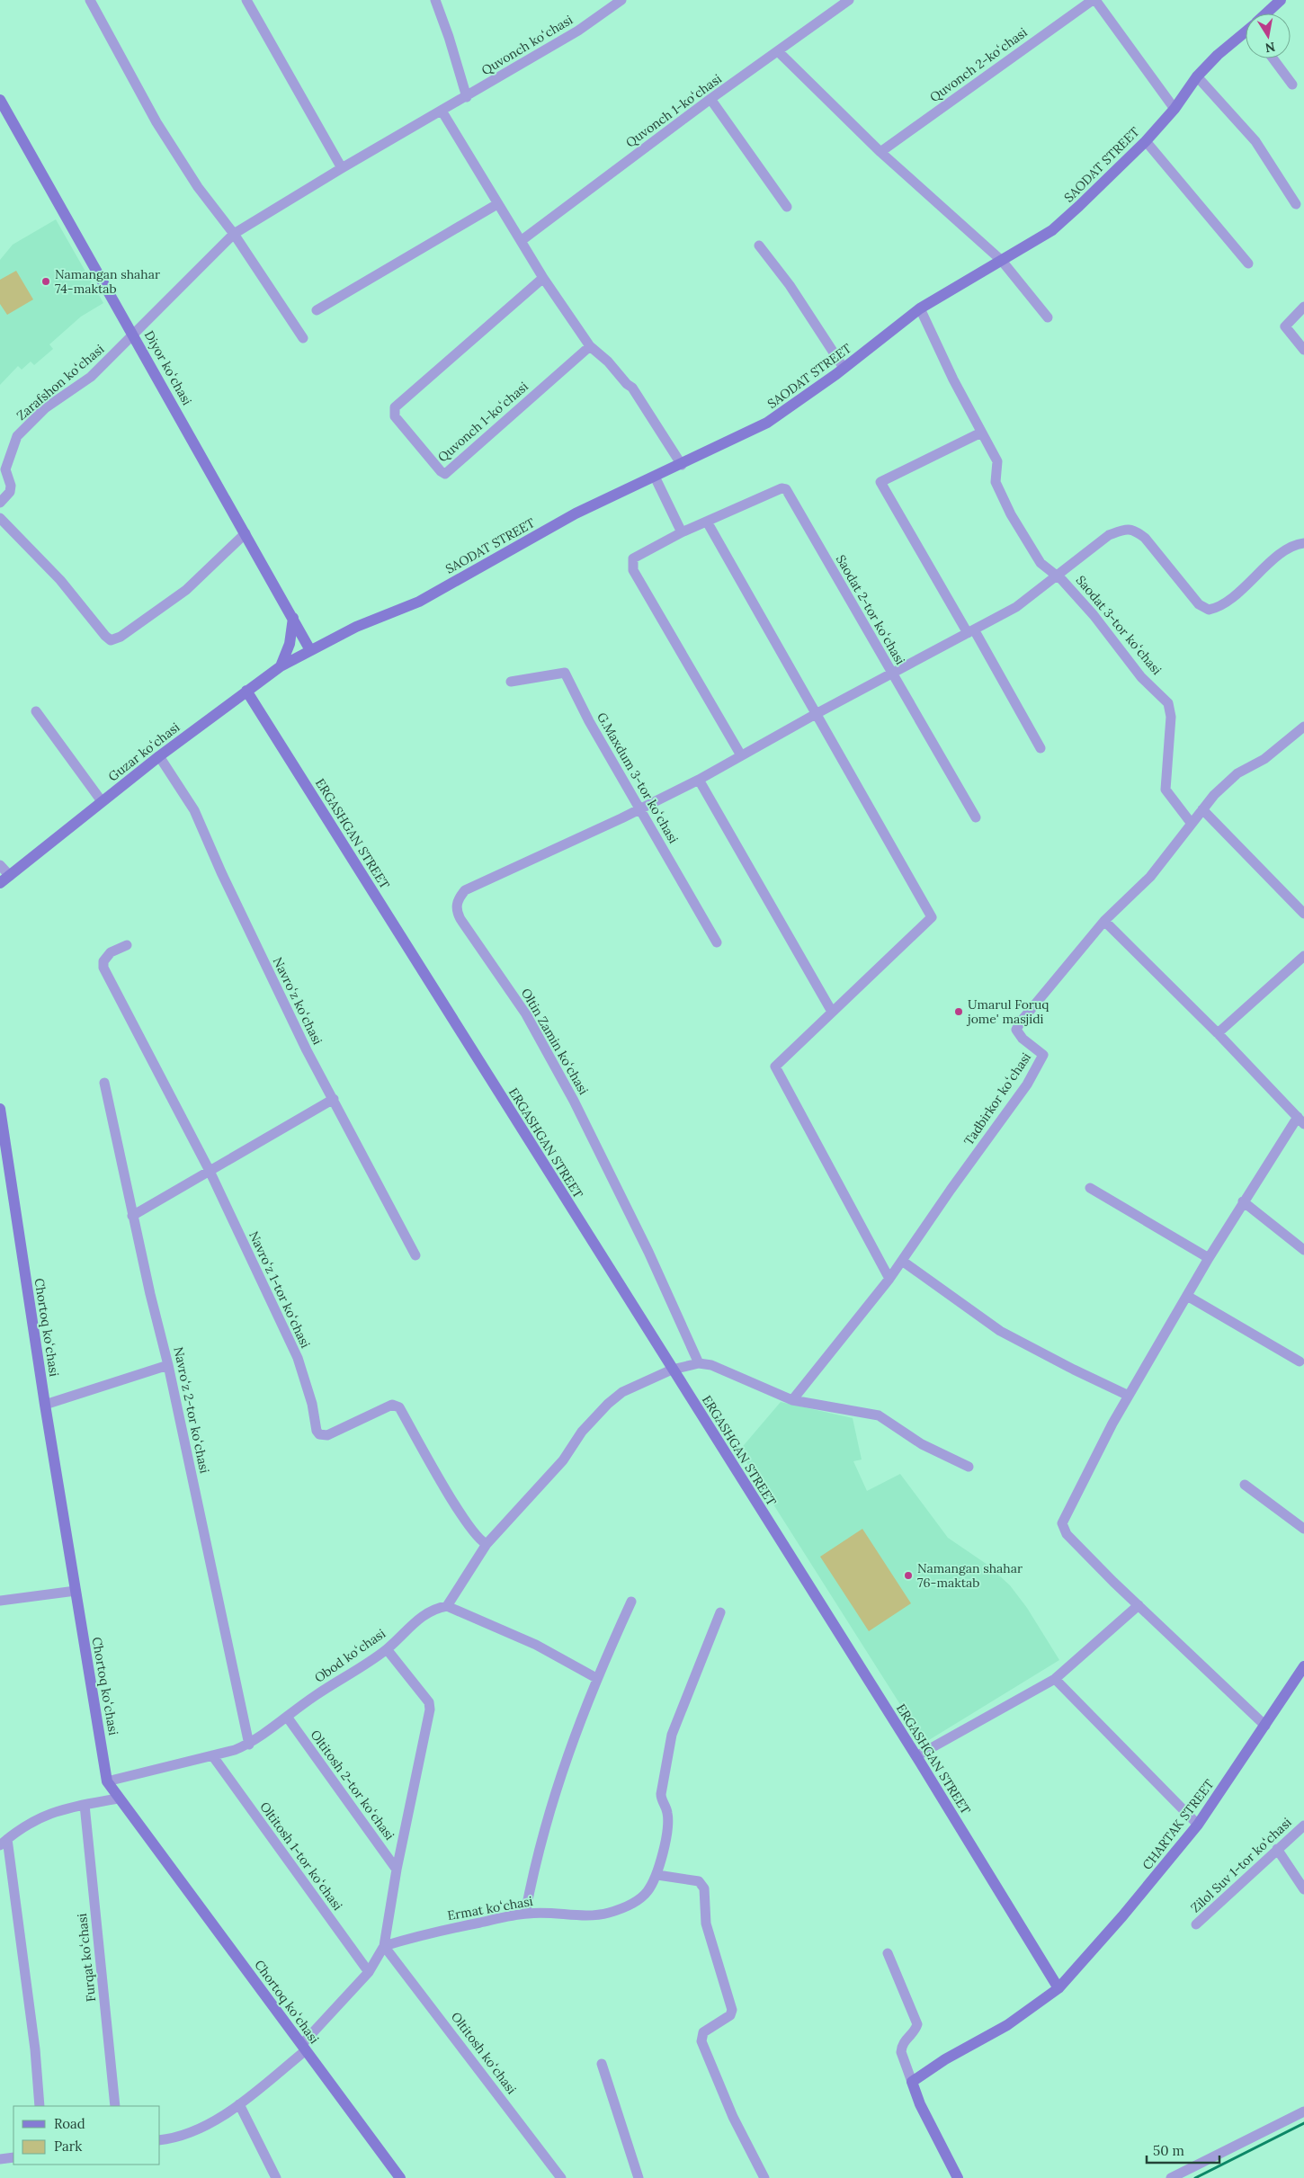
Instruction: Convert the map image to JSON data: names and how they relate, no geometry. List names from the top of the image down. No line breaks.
{"streets":{"street":["Quvonch koʻchasi","Quvonch 2-koʻchasi","Quvonch 1-koʻchasi","SAODAT STREET","Diyor koʻchasi","Zarafshon koʻchasi","Saodat 2-tor koʻchasi","Saodat 3-tor koʻchasi","Guzar koʻchasi","G.Maxdum 3-tor koʻchasi","ERGASHGAN STREET","Navroʻz koʻchasi","Oltin Zamin koʻchasi","Tadbirkor koʻchasi","Navroʻz 1-tor koʻchasi","Chortoq koʻchasi","Navroʻz 2-tor koʻchasi","Obod koʻchasi","Oltitosh 2-tor koʻchasi","CHARTAK STREET","Oltitosh 1-tor koʻchasi","Zilol Suv 1-tor koʻchasi","Ermat koʻchasi","Furqat koʻchasi","Oltitosh koʻchasi"]},"crossings":[["Quvonch 2-koʻchasi","SAODAT STREET"],["SAODAT STREET","Diyor koʻchasi"],["SAODAT STREET","Saodat 3-tor koʻchasi"],["SAODAT STREET","Guzar koʻchasi"],["Diyor koʻchasi","Zarafshon koʻchasi"],["Diyor koʻchasi","Guzar koʻchasi"],["Saodat 3-tor koʻchasi","Tadbirkor koʻchasi"],["Guzar koʻchasi","ERGASHGAN STREET"],["Guzar koʻchasi","Navroʻz koʻchasi"],["G.Maxdum 3-tor koʻchasi","Oltin Zamin koʻchasi"],["ERGASHGAN STREET","CHARTAK STREET"],["Chortoq koʻchasi","Obod koʻchasi"],["Navroʻz 2-tor koʻchasi","Obod koʻchasi"],["Obod koʻchasi","Oltitosh 2-tor koʻchasi"],["Obod koʻchasi","Oltitosh 1-tor koʻchasi"],["Ermat koʻchasi","Oltitosh koʻchasi"]],"places":["Namangan shahar 74-maktab","Umarul Foruq jome' masjidi","Namangan shahar 76-maktab"],"legend":["Road","Park"],"scale_bar":"50 m","north":"bottom"}
